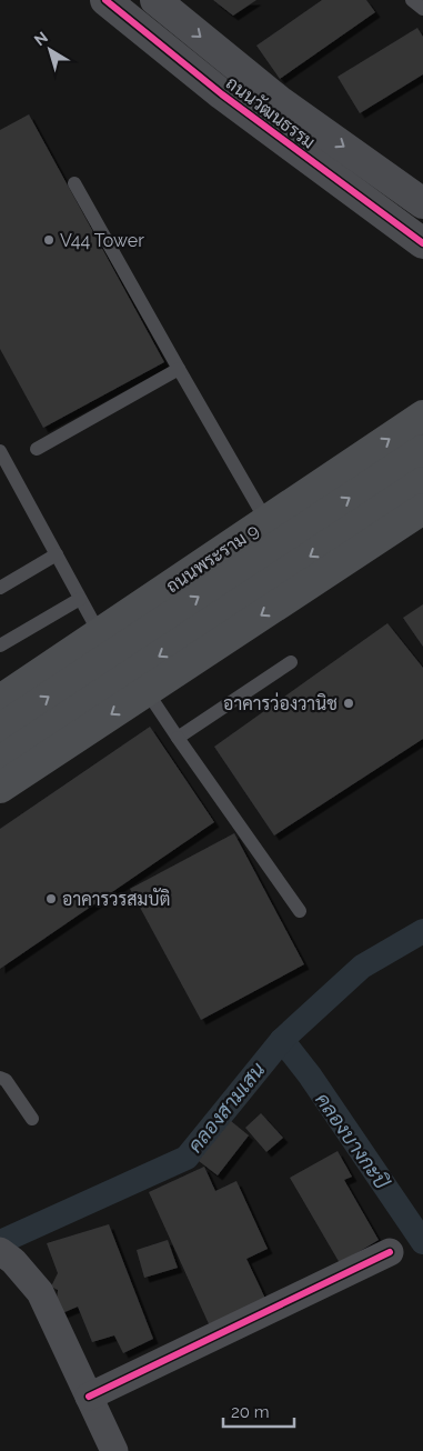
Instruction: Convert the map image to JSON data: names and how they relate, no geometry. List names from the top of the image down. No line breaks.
{"streets":{"main road":["ถนนพระราม 9"],"street":["ถนนวัฒนธรรม"]},"water":["คลองสามเสน","คลองบางกะปิ"],"places":["V44 Tower","อาคารว่องวานิช","อาคารวรสมบัติ"],"scale_bar":"20 m","north":"top left"}
